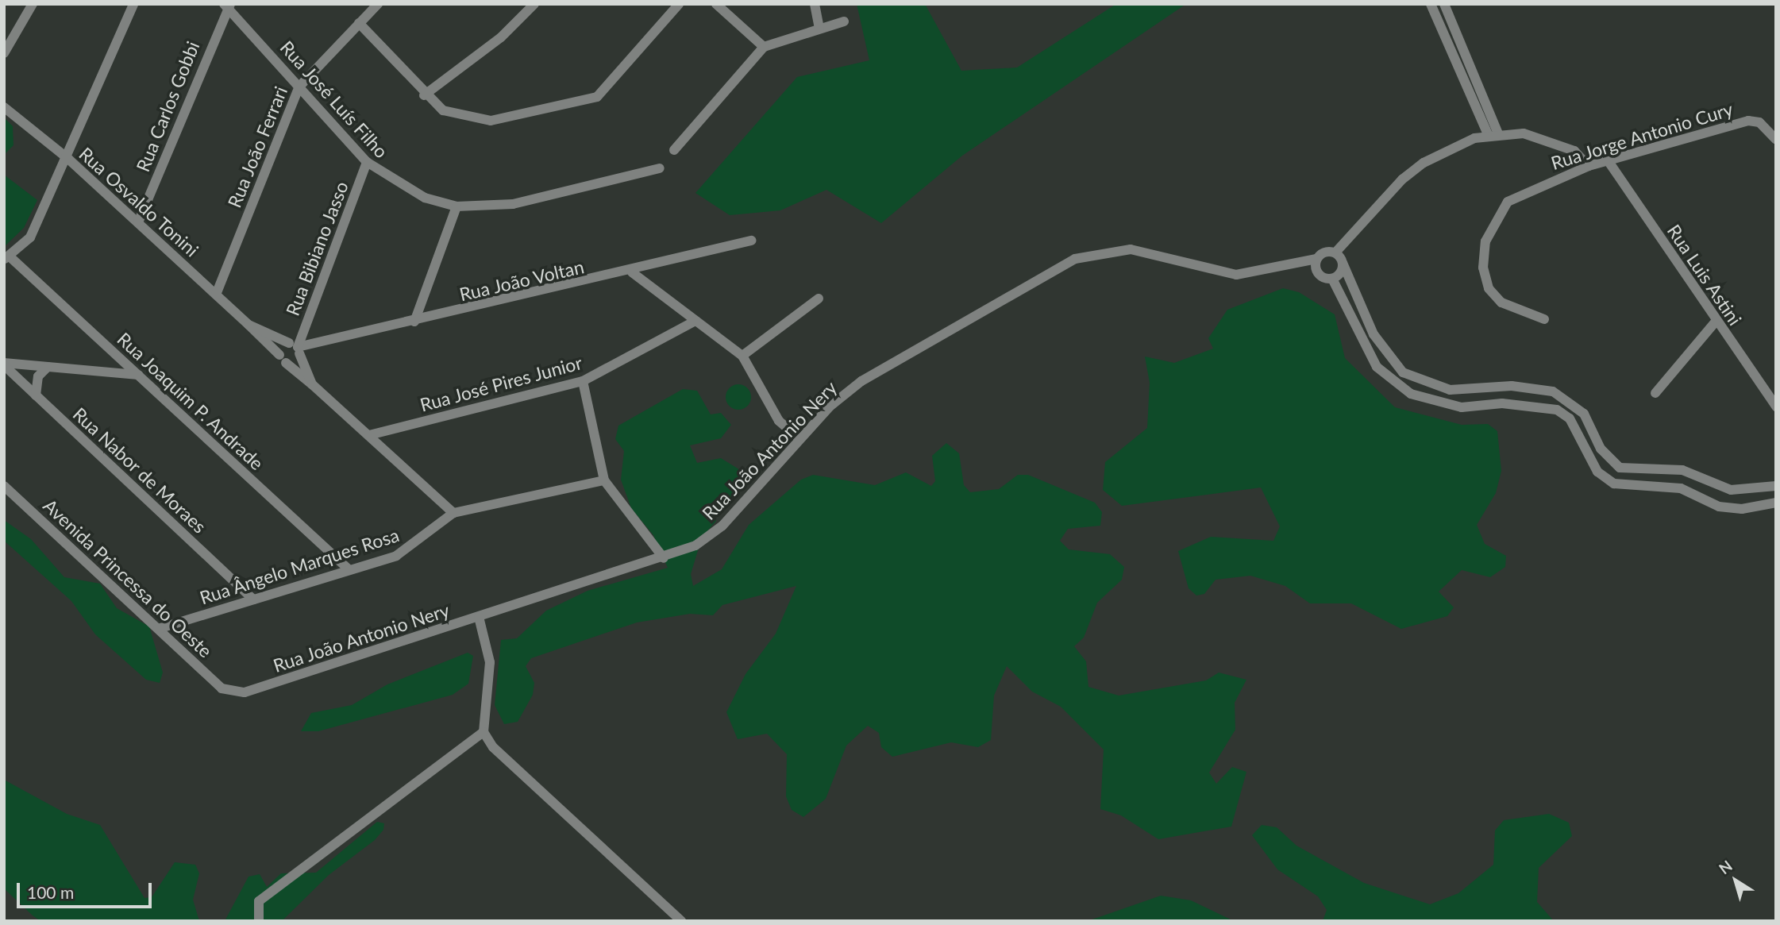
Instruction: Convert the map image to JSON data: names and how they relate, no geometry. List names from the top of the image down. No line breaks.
{"streets":{"street":["Rua José Luís Filho","Rua Carlos Gobbi","Rua Jorge Antonio Cury","Rua João Ferrari","Rua Osvaldo Tonini","Rua Bibiano Jasso","Rua Luis Astini","Rua João Voltan","Rua José Pires Junior","Rua Joaquim P. Andrade","Rua João Antonio Nery","Rua Nabor de Moraes","Rua Ângelo Marques Rosa","Avenida Princessa do Oeste"]},"crossings":[["Rua José Luís Filho","Rua Carlos Gobbi"],["Rua José Luís Filho","Rua João Ferrari"],["Rua José Luís Filho","Rua Bibiano Jasso"],["Rua Carlos Gobbi","Rua Osvaldo Tonini"],["Rua Jorge Antonio Cury","Rua Luis Astini"],["Rua João Ferrari","Rua Osvaldo Tonini"],["Rua Osvaldo Tonini","Rua Bibiano Jasso"],["Rua Osvaldo Tonini","Rua João Voltan"],["Rua Osvaldo Tonini","Rua José Pires Junior"],["Rua Osvaldo Tonini","Rua Ângelo Marques Rosa"],["Rua Bibiano Jasso","Rua João Voltan"],["Rua Joaquim P. Andrade","Rua Ângelo Marques Rosa"],["Rua João Antonio Nery","Avenida Princessa do Oeste"],["Rua Nabor de Moraes","Rua Ângelo Marques Rosa"],["Rua Ângelo Marques Rosa","Avenida Princessa do Oeste"]],"scale_bar":"100 m","north":"top left"}
